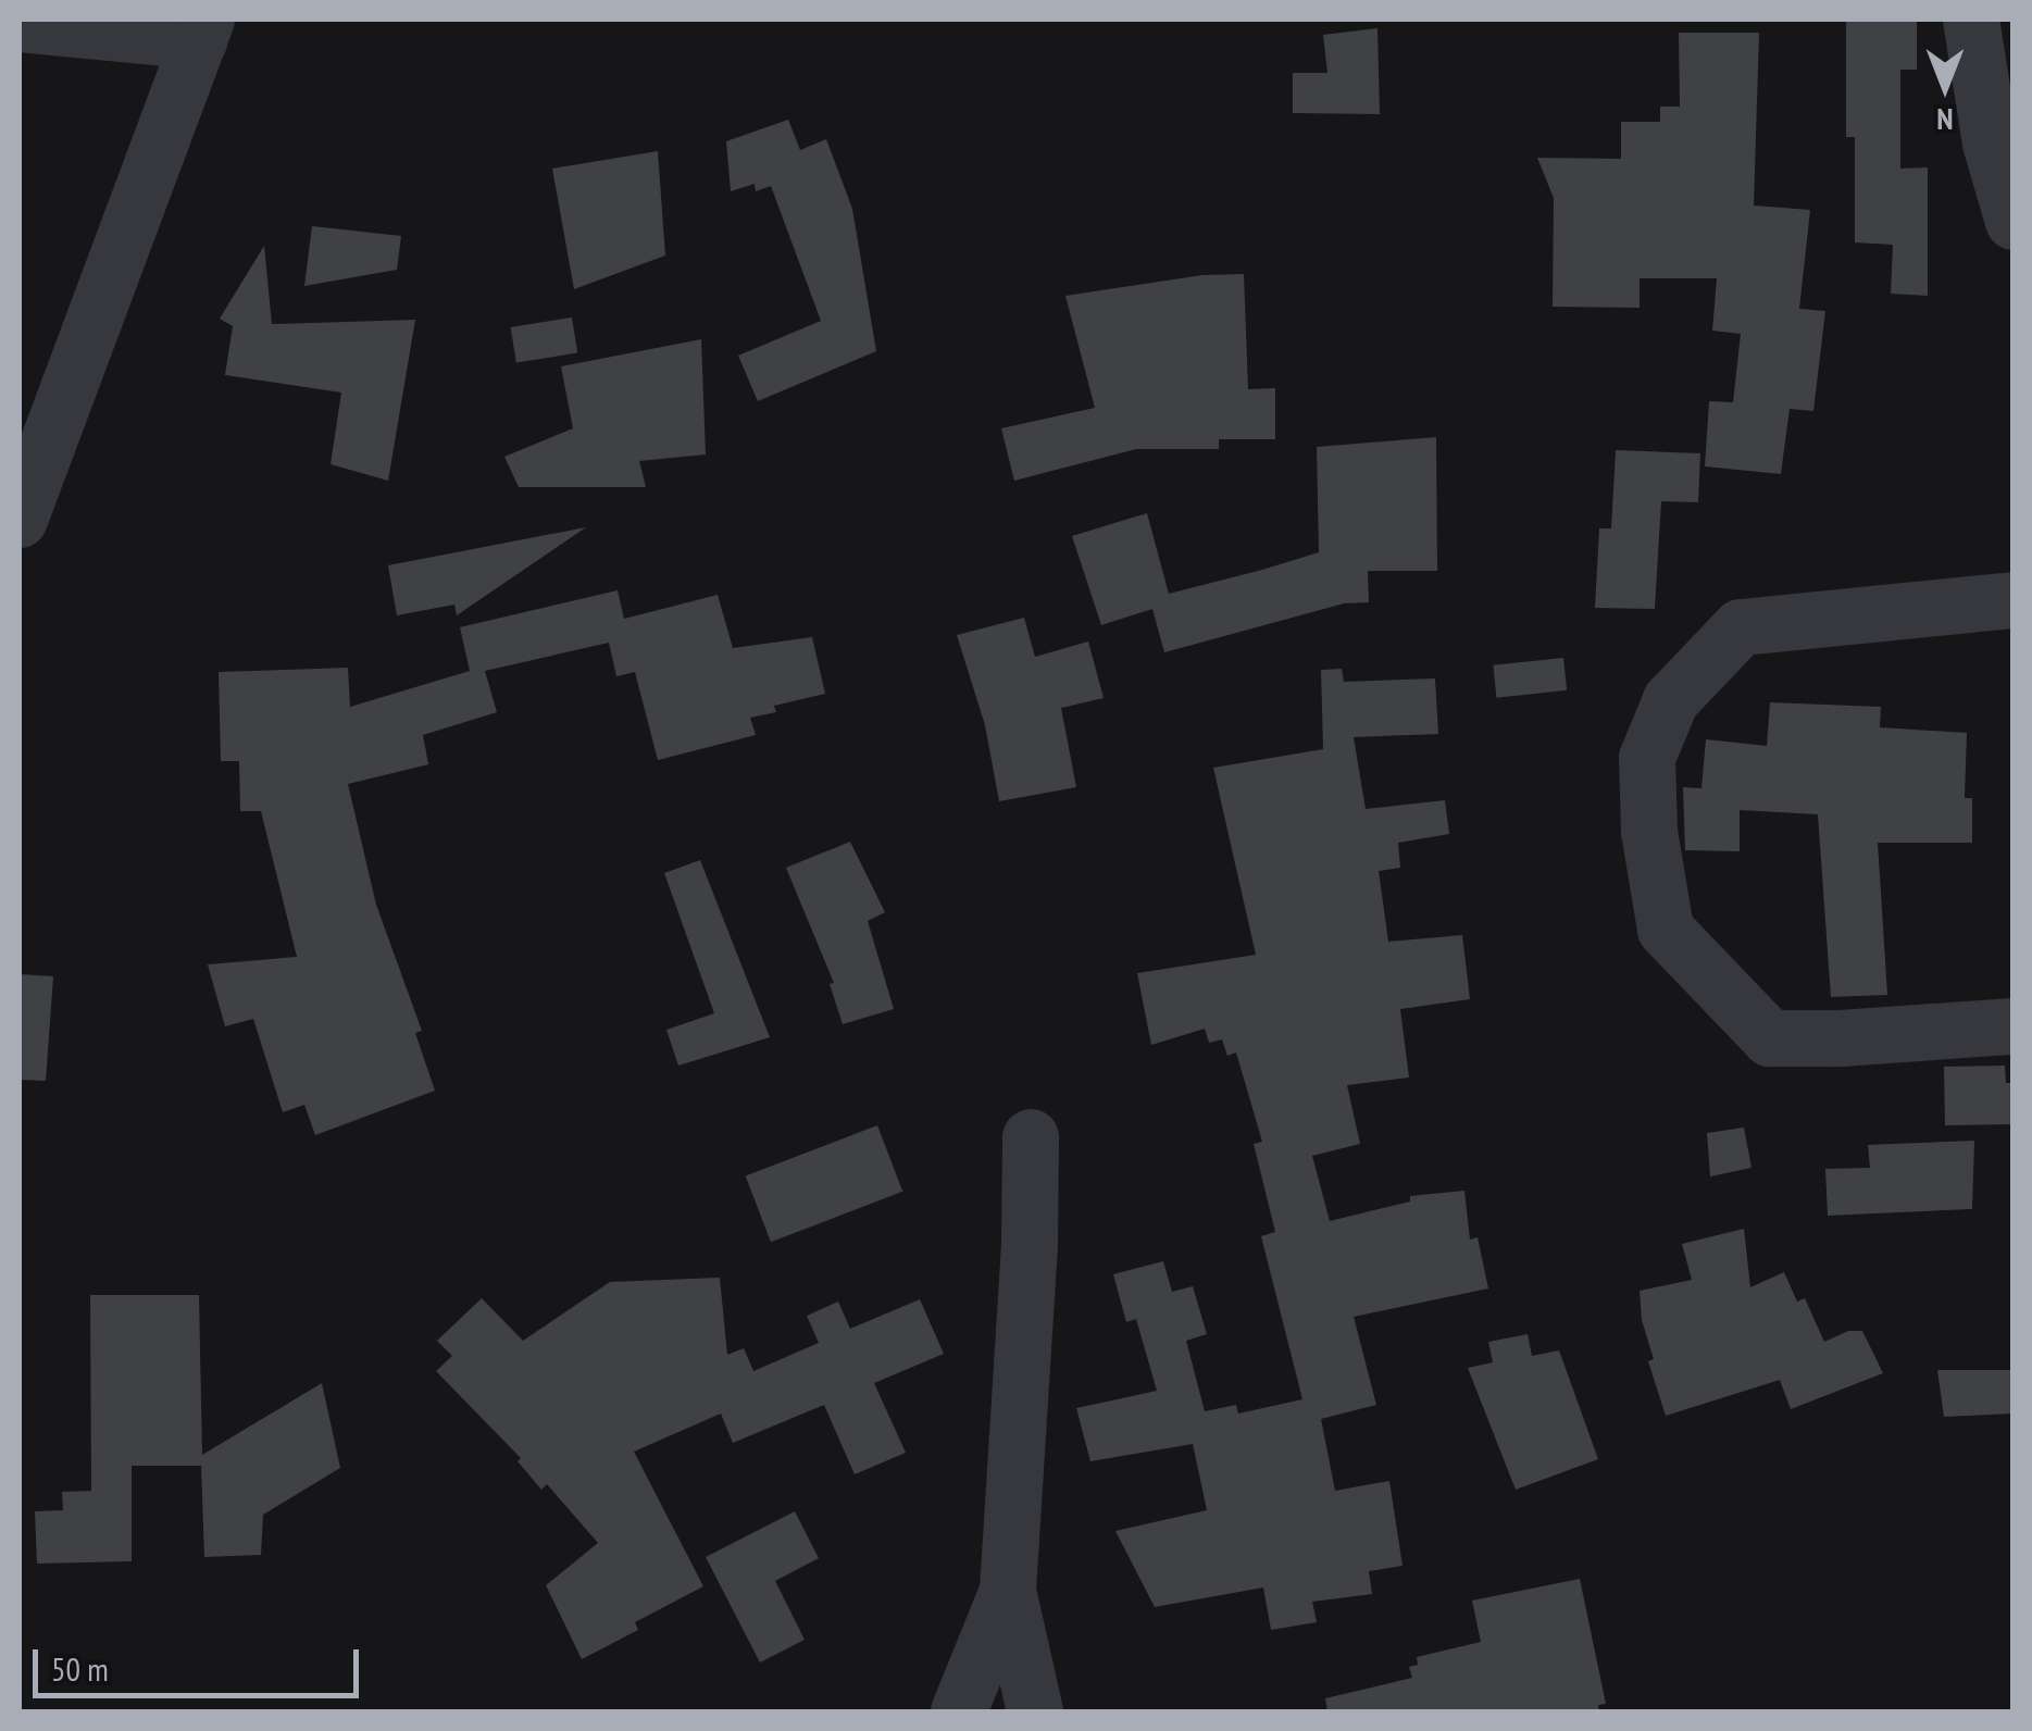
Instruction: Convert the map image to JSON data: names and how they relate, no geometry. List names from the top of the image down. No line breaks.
{"scale_bar":"50 m","north":"bottom"}
